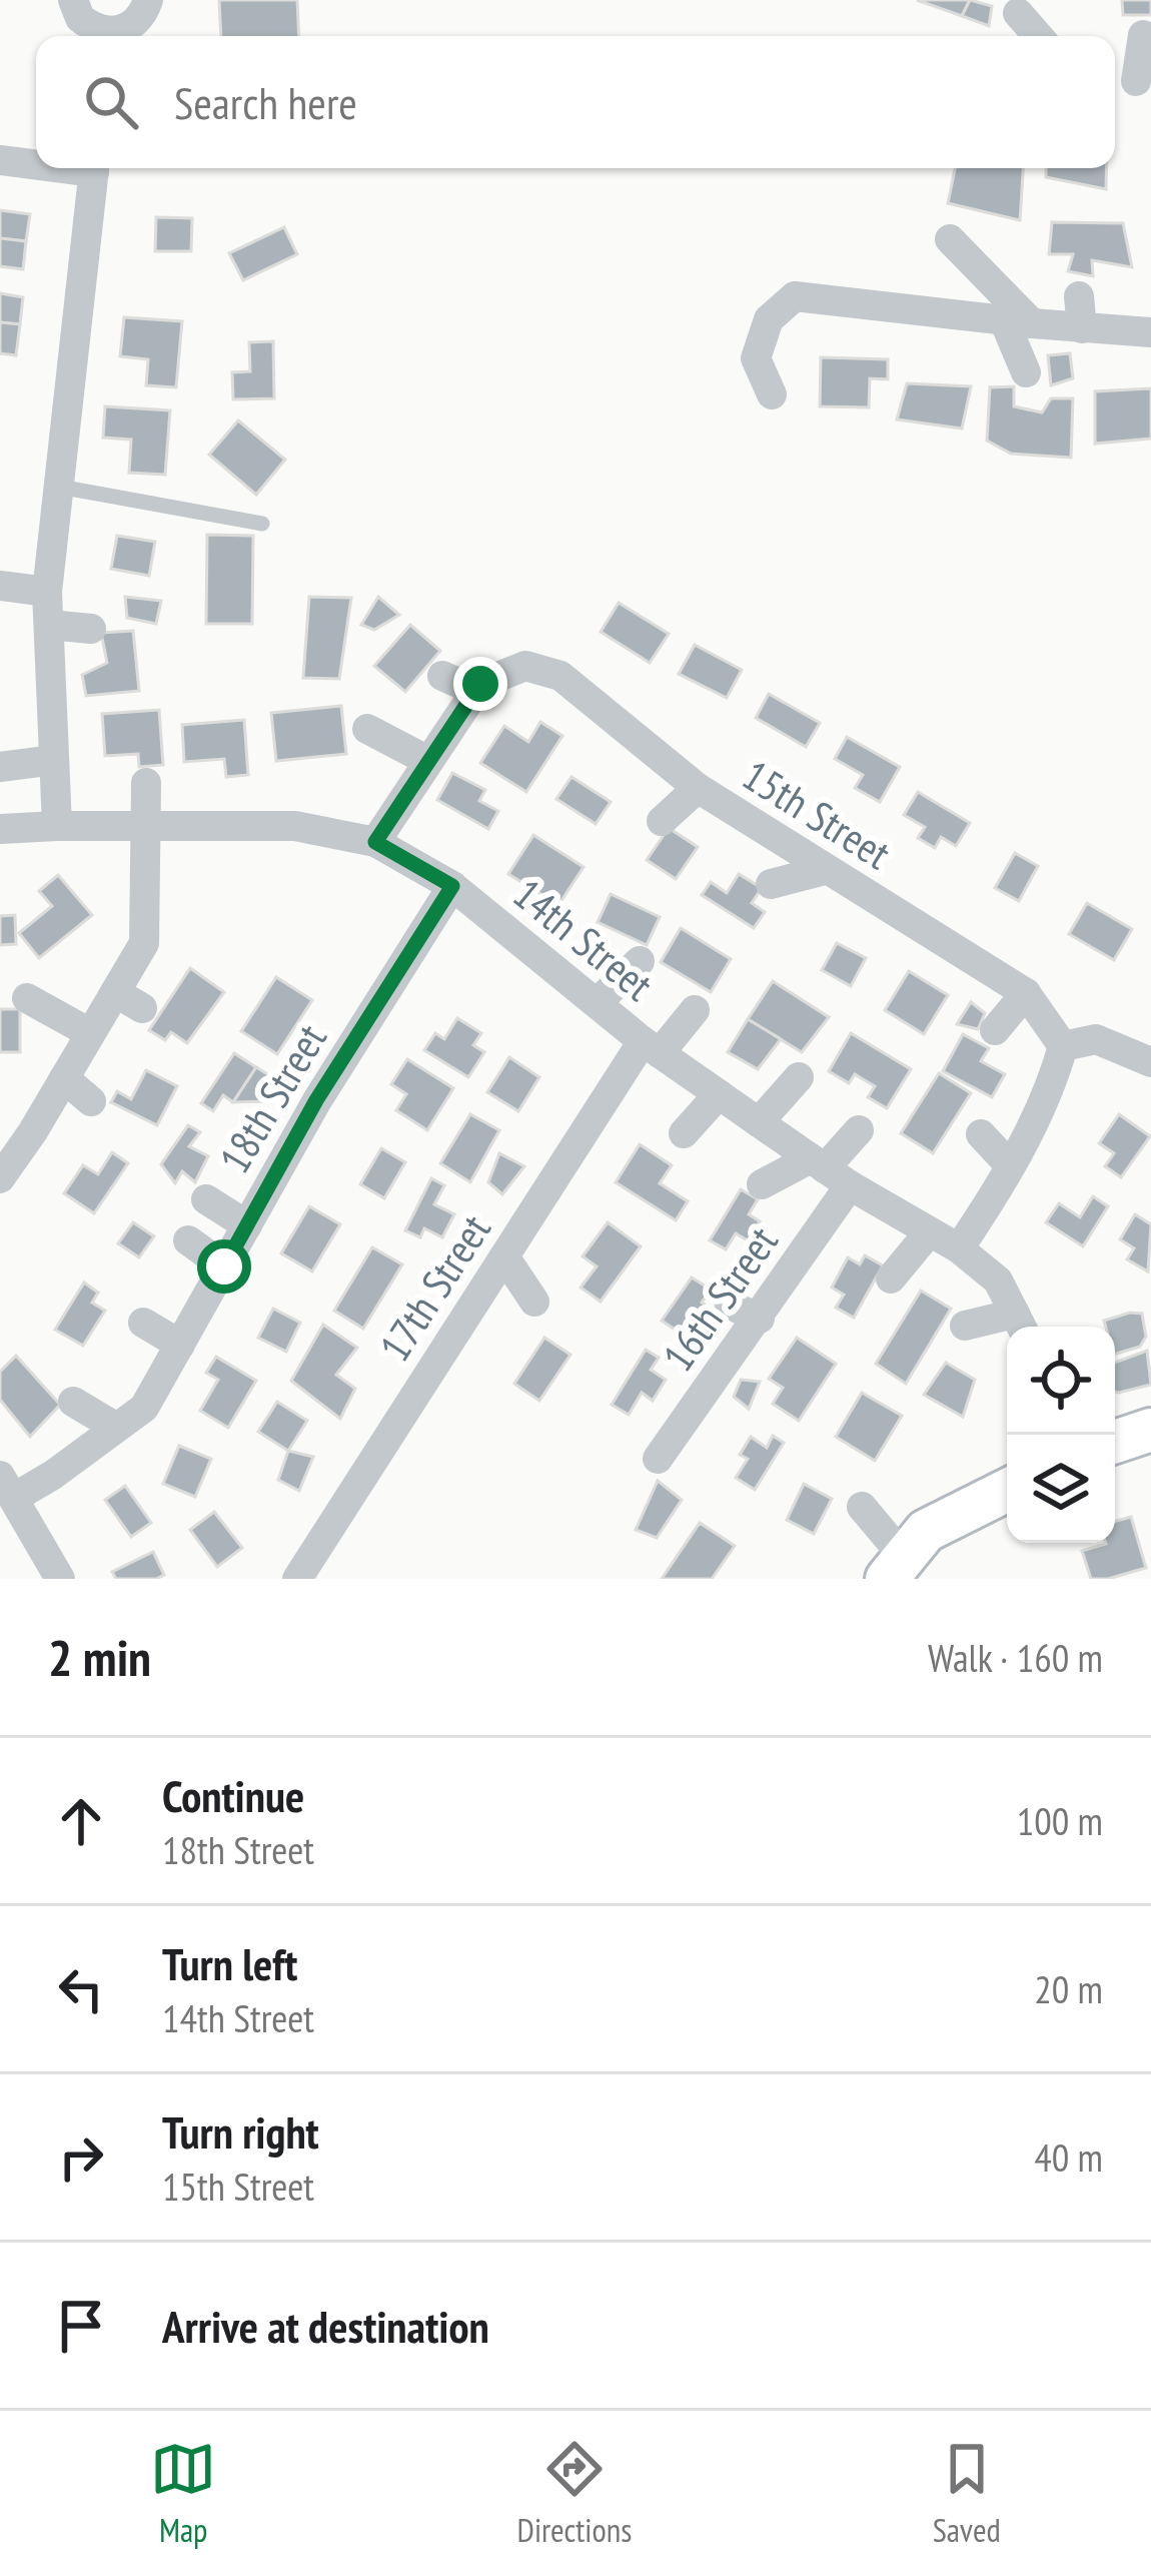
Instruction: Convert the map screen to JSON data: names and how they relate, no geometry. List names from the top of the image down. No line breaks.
{"streets":{"street":["15th Street","14th Street","18th Street","17th Street","16th Street"]},"crossings":[["14th Street","18th Street"],["14th Street","17th Street"],["14th Street","16th Street"]],"page":{"search":"Search here","heading":["2 min","Walk · 160 m"],"list":[["Continue","18th Street","100 m"],["Turn left","14th Street","20 m"],["Turn right","15th Street","40 m"],"Arrive at destination"],"nav":["Map","Directions","Saved"]}}
